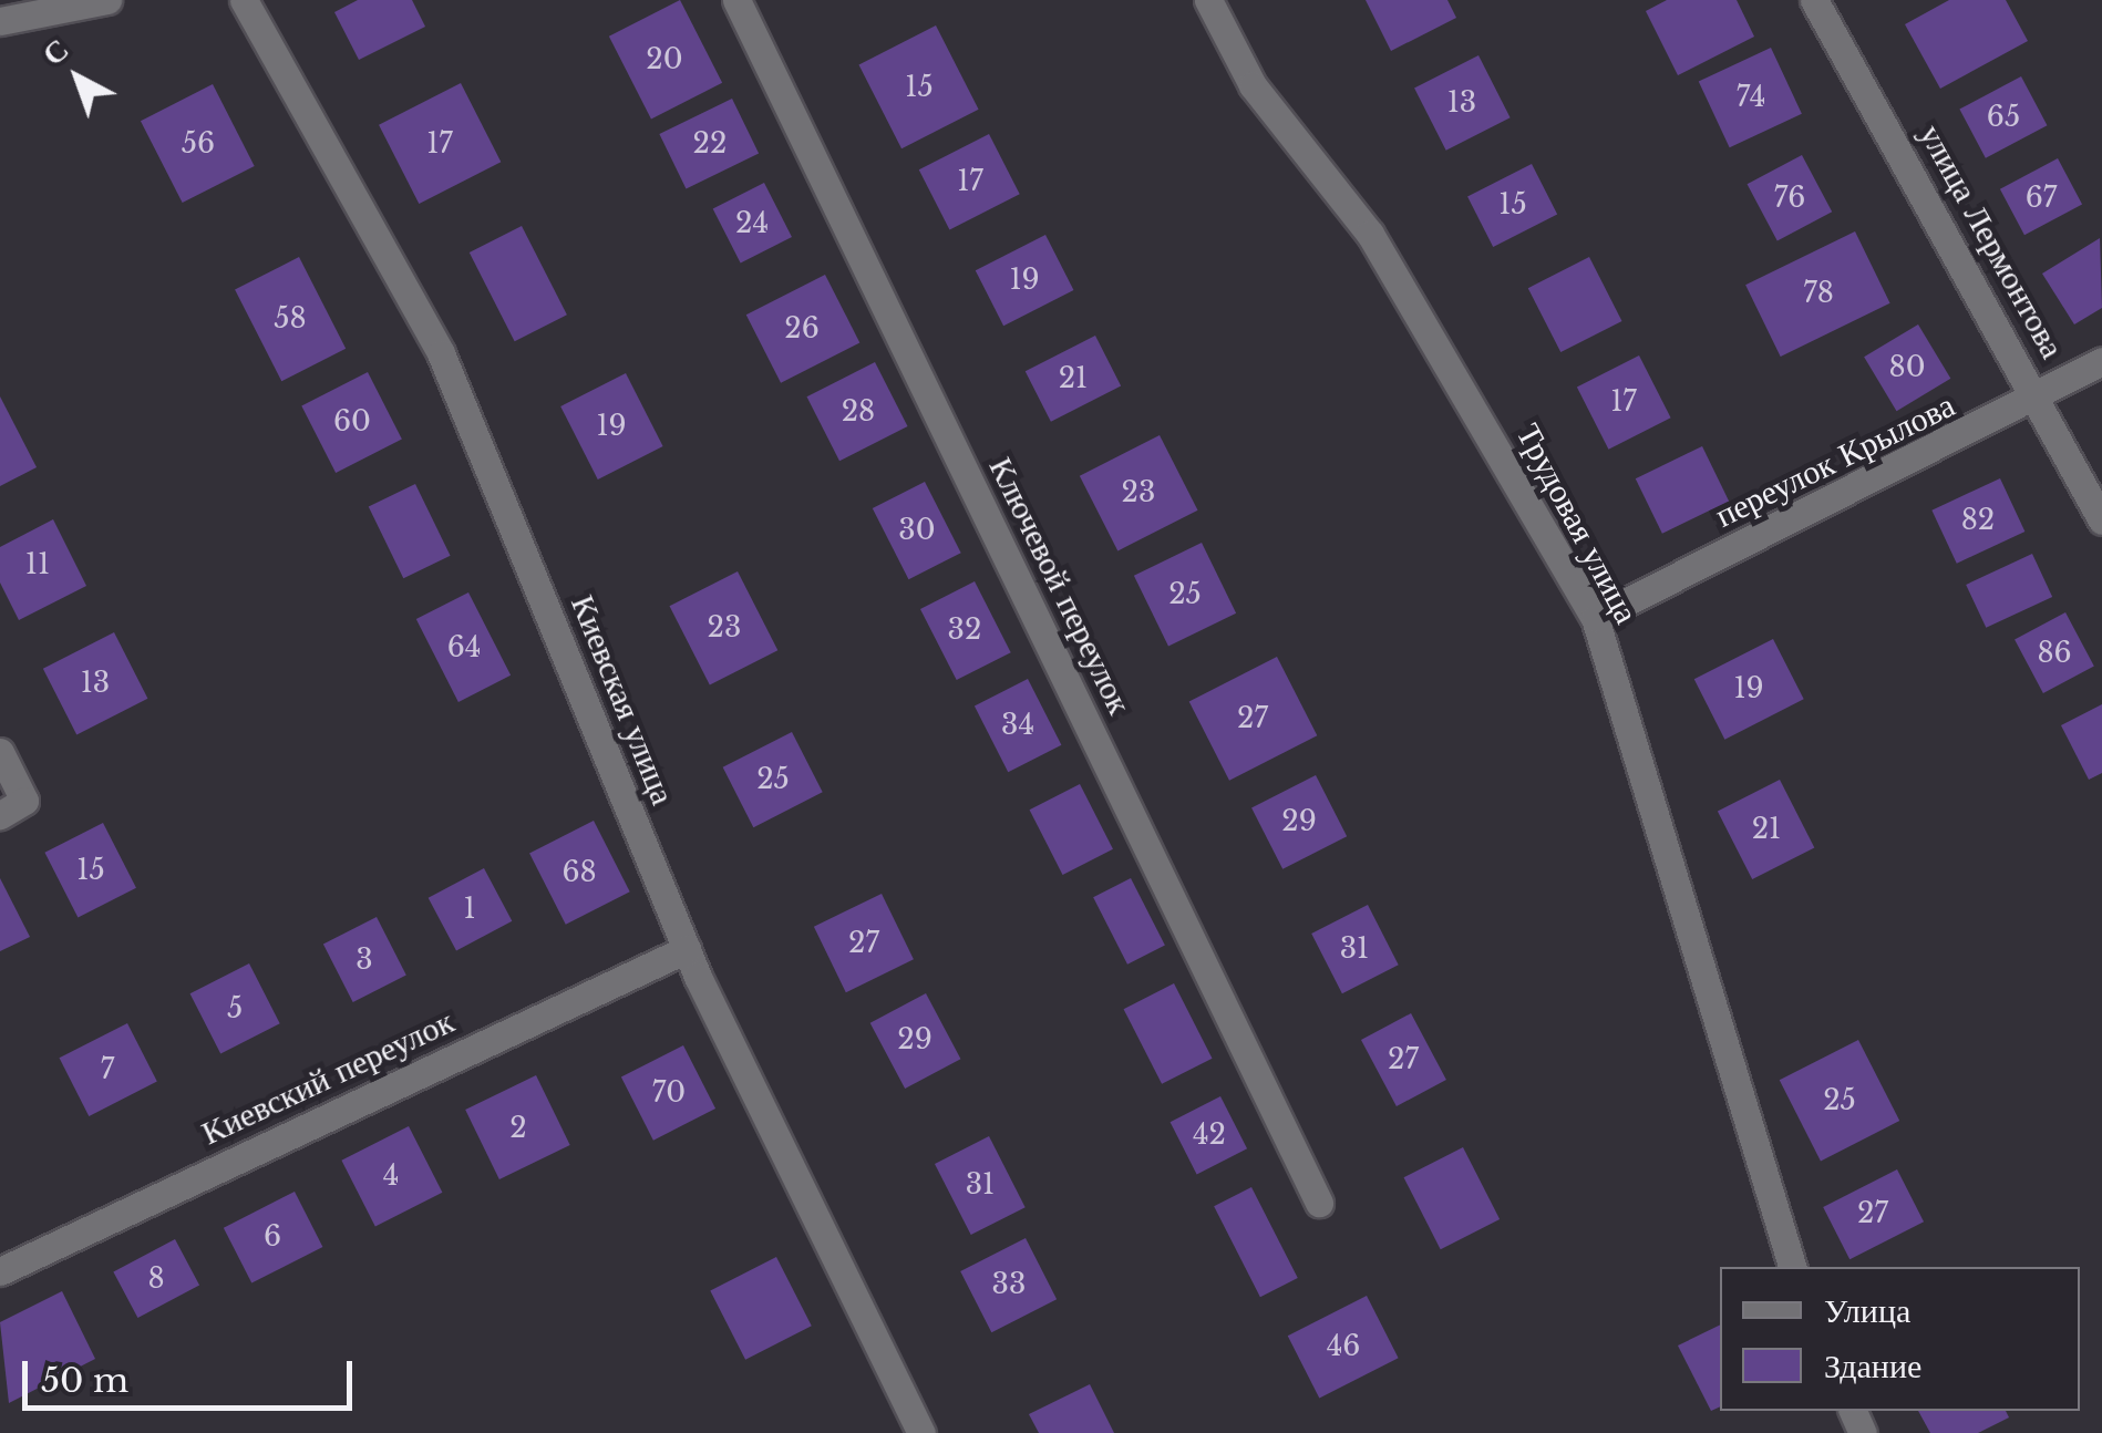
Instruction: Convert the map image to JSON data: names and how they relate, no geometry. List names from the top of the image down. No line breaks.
{"streets":{"street":["улица Лермонтова","переулок Крылова","Трудовая улица","Ключевой переулок","Киевская улица","Киевский переулок"]},"crossings":[["улица Лермонтова","переулок Крылова"],["переулок Крылова","Трудовая улица"],["Киевская улица","Киевский переулок"]],"house_numbers":["20","15","74","13","65","56","17","22","17","76","67","15","24","19","78","58","26","80","21","17","28","60","19","23","82","30","11","25","23","32","64","86","13","19","27","34","25","29","21","15","68","1","27","31","3","5","29","27","7","70","25","2","42","4","31","27","6","8","33","46"],"legend":["Улица","Здание"],"scale_bar":"50 m","north":"top left"}
